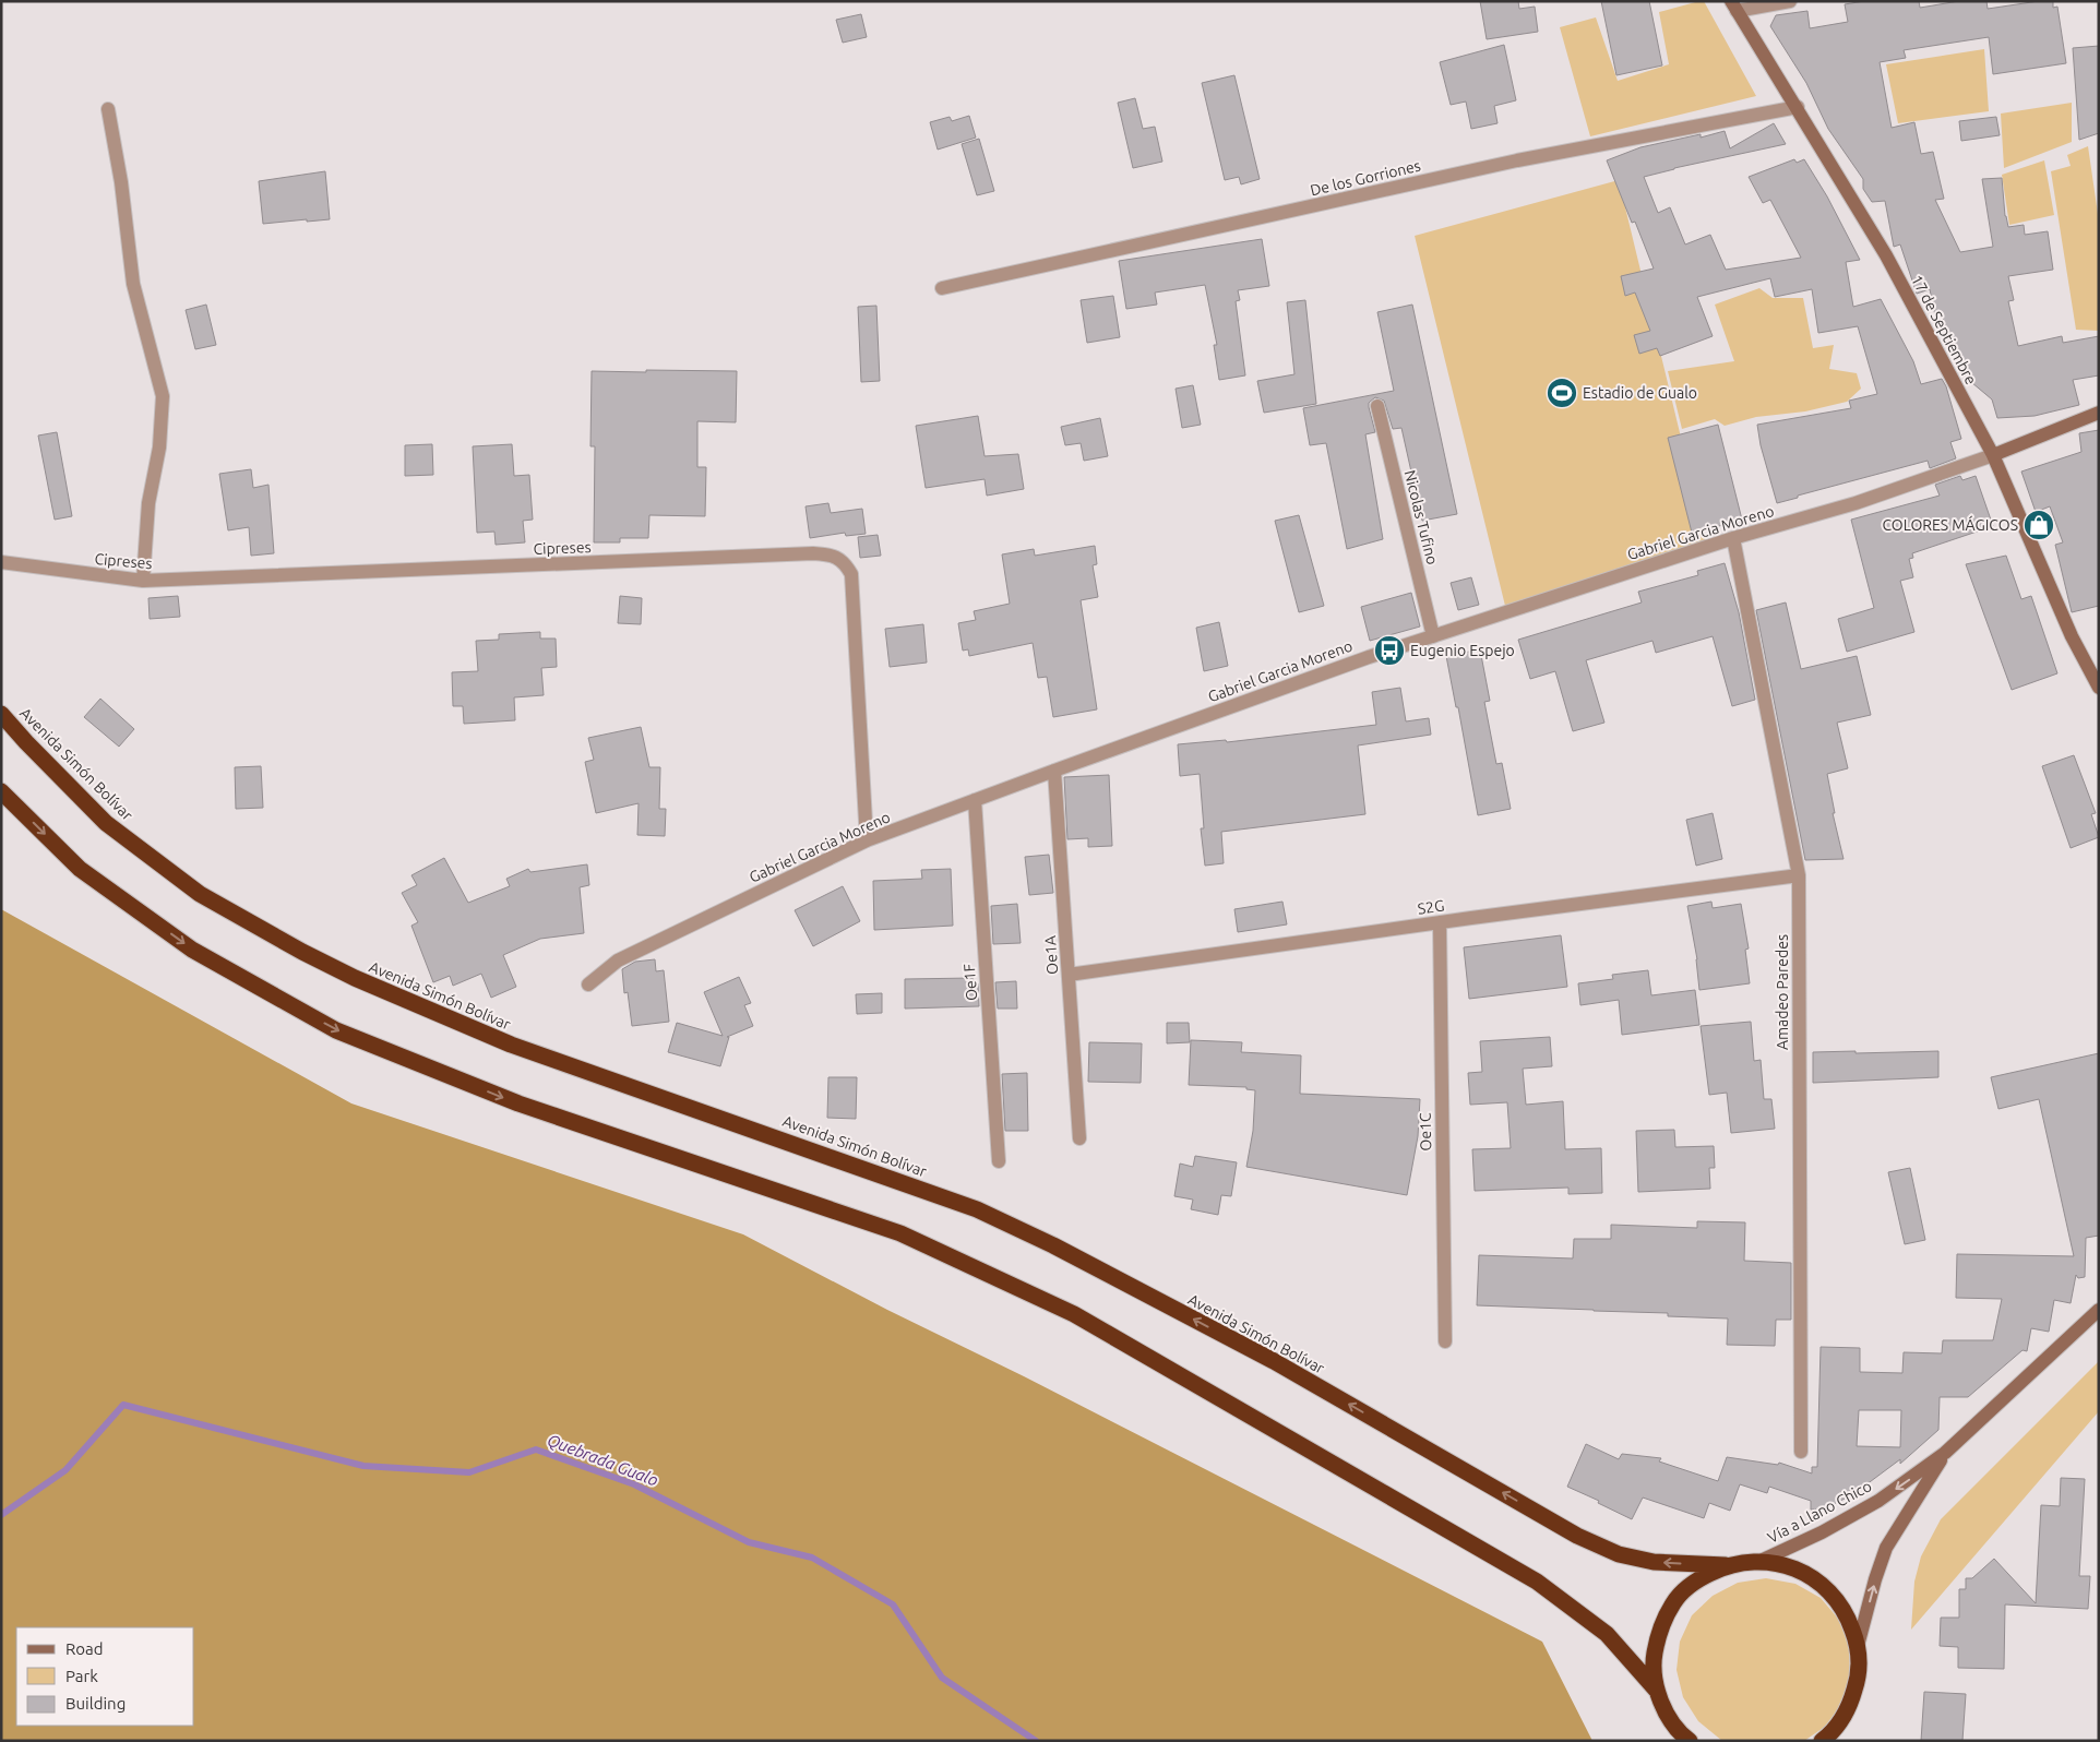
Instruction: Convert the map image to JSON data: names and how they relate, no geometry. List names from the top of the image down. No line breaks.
{"streets":{"highway":["Avenida Simón Bolívar"],"street":["De los Gorriones","17 de Septiembre","Nicolas Tufino","Gabriel Garcia Moreno","Cipreses","S2G","Oe1A","Oe1F","Amadeo Paredes","Oe1C","Vía a Llano Chico"]},"crossings":[["De los Gorriones","17 de Septiembre"],["17 de Septiembre","Gabriel Garcia Moreno"],["Nicolas Tufino","Gabriel Garcia Moreno"],["Gabriel Garcia Moreno","Cipreses"],["Gabriel Garcia Moreno","Oe1A"],["Gabriel Garcia Moreno","Oe1F"],["Gabriel Garcia Moreno","Amadeo Paredes"],["S2G","Oe1A"],["S2G","Amadeo Paredes"],["S2G","Oe1C"]],"water":["Quebrada Gualo"],"places":{"sports":["Estadio de Gualo"],"shop":["COLORES MÁGICOS"],"bus stop":["Eugenio Espejo"]},"legend":["Road","Park","Building"]}
